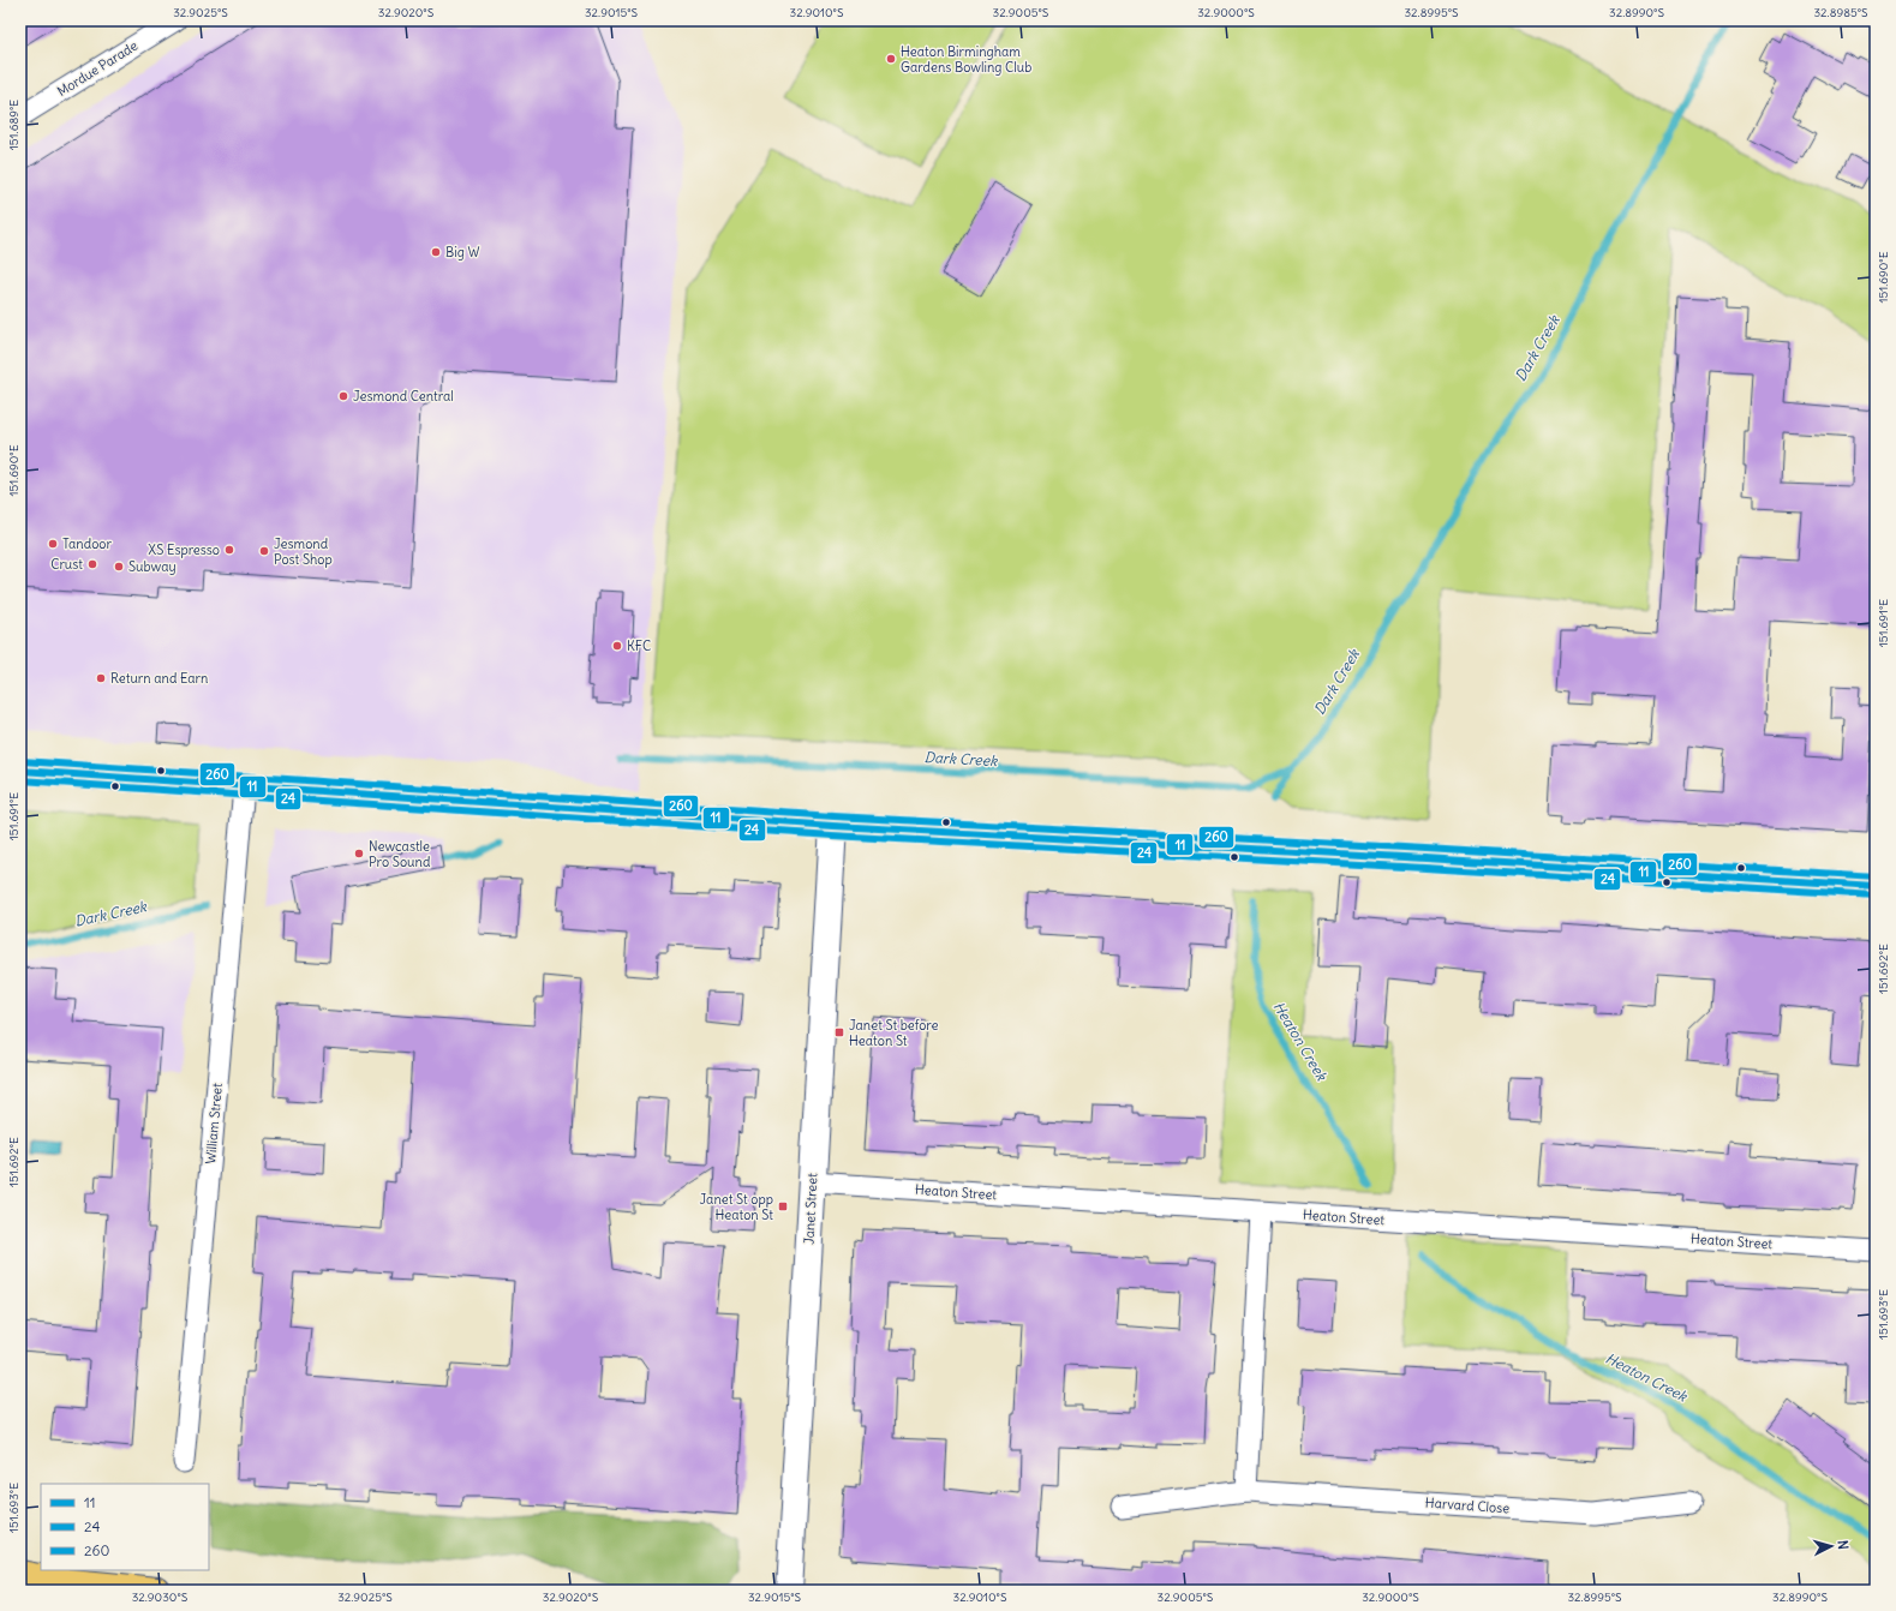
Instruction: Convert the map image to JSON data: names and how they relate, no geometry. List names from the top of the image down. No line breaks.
{"streets":{"street":["Mordue Parade","William Street","Heaton Street","Janet Street","Harvard Close"]},"crossings":[["Heaton Street","Janet Street"]],"water":["Dark Creek","Heaton Creek"],"places":{"other":["Heaton Birmingham Gardens Bowling Club","Big W","Jesmond Central","Tandoor","XS Espresso","Jesmond Post Shop","Crust","Subway","KFC","Return and Earn","Newcastle Pro Sound"],"transit":["Janet St before Heaton St","Janet St opp Heaton St"]},"lines":["transit line 260","transit line 11","transit line 24"],"legend":["11","24","260"],"north":"right","coordinates":["32.9025°S","32.9020°S","32.9015°S","32.9010°S","32.9005°S","32.9000°S","32.8995°S","32.8990°S","32.8985°S","151.689°E","151.690°E","151.691°E","151.692°E","151.693°E","32.9030°S"]}
